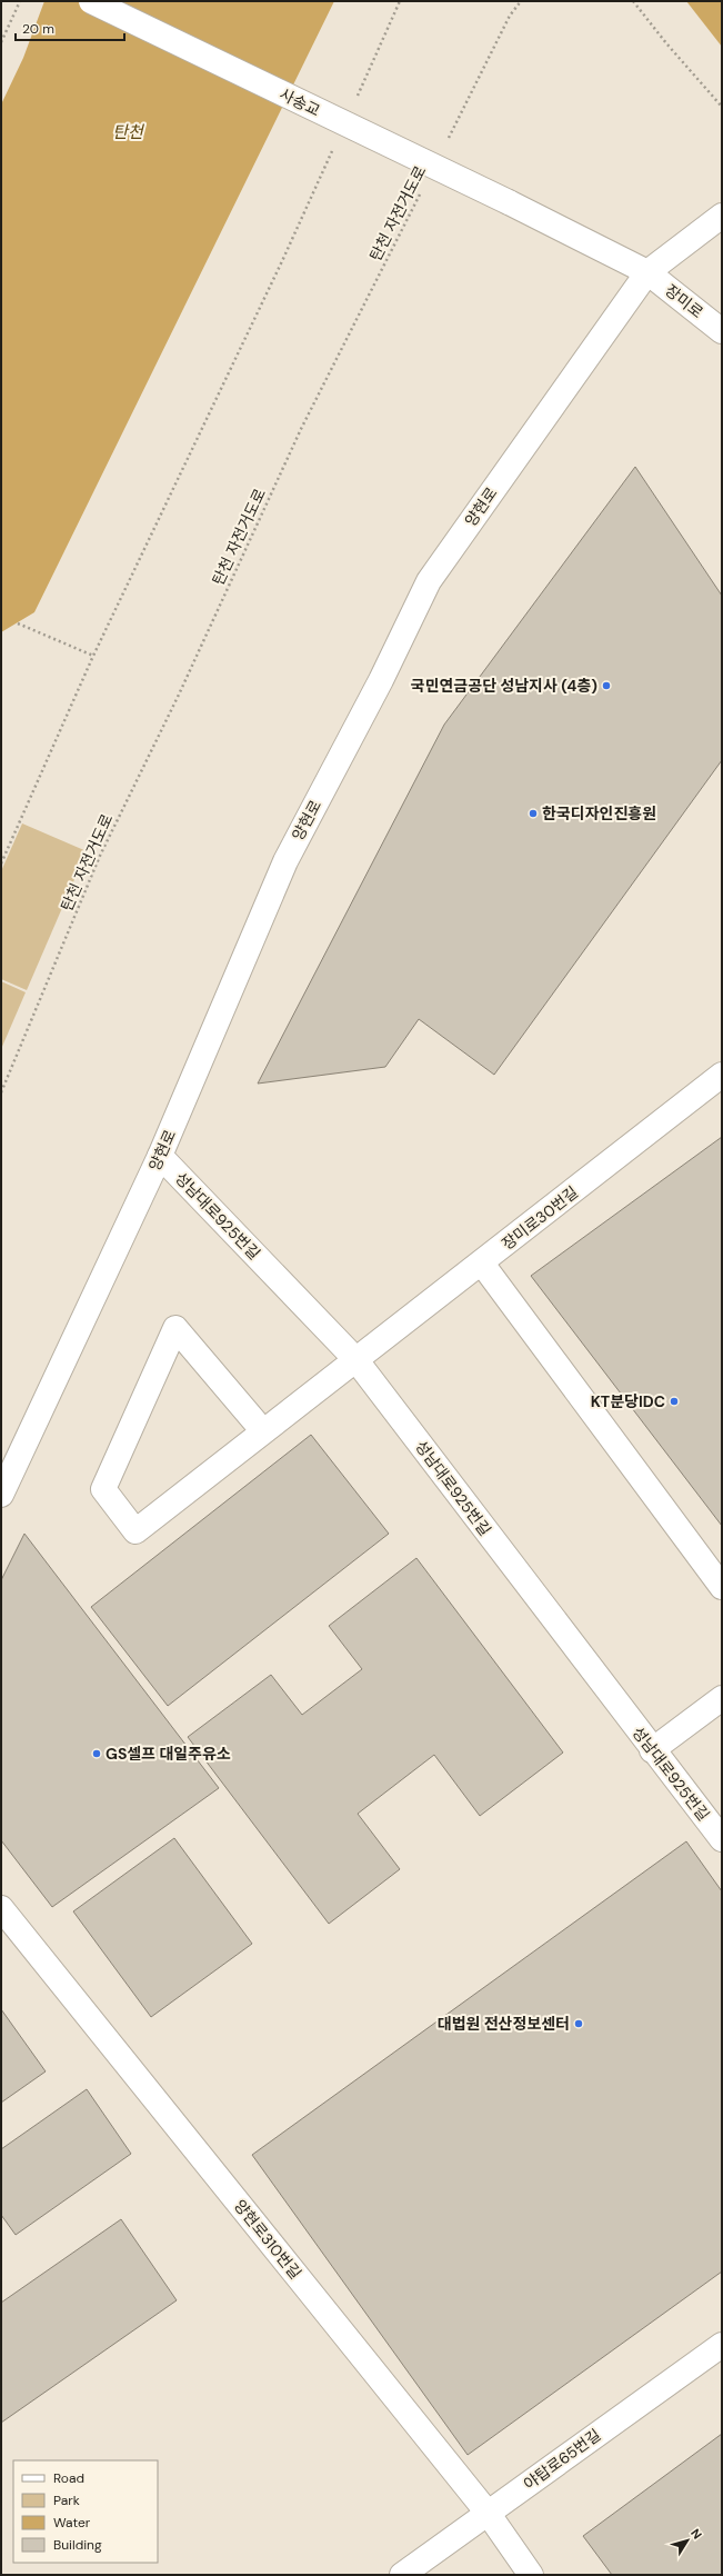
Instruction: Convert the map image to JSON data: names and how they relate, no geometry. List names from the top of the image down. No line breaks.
{"streets":{"street":["사송교","장미로","양현로","성남대로925번길","장미로30번길","양현로310번길","야탑로65번길"],"path":["탄천 자전거도로"]},"crossings":[["사송교","장미로"],["사송교","양현로"],["장미로","양현로"],["양현로","성남대로925번길"],["성남대로925번길","장미로30번길"],["양현로310번길","야탑로65번길"]],"water":["탄천"],"places":["국민연금공단 성남지사 (4층)","한국디자인진흥원","KT분당IDC","GS셀프 대일주유소","대법원 전산정보센터"],"legend":["Road","Park","Water","Building"],"scale_bar":"20 m","north":"top right"}
